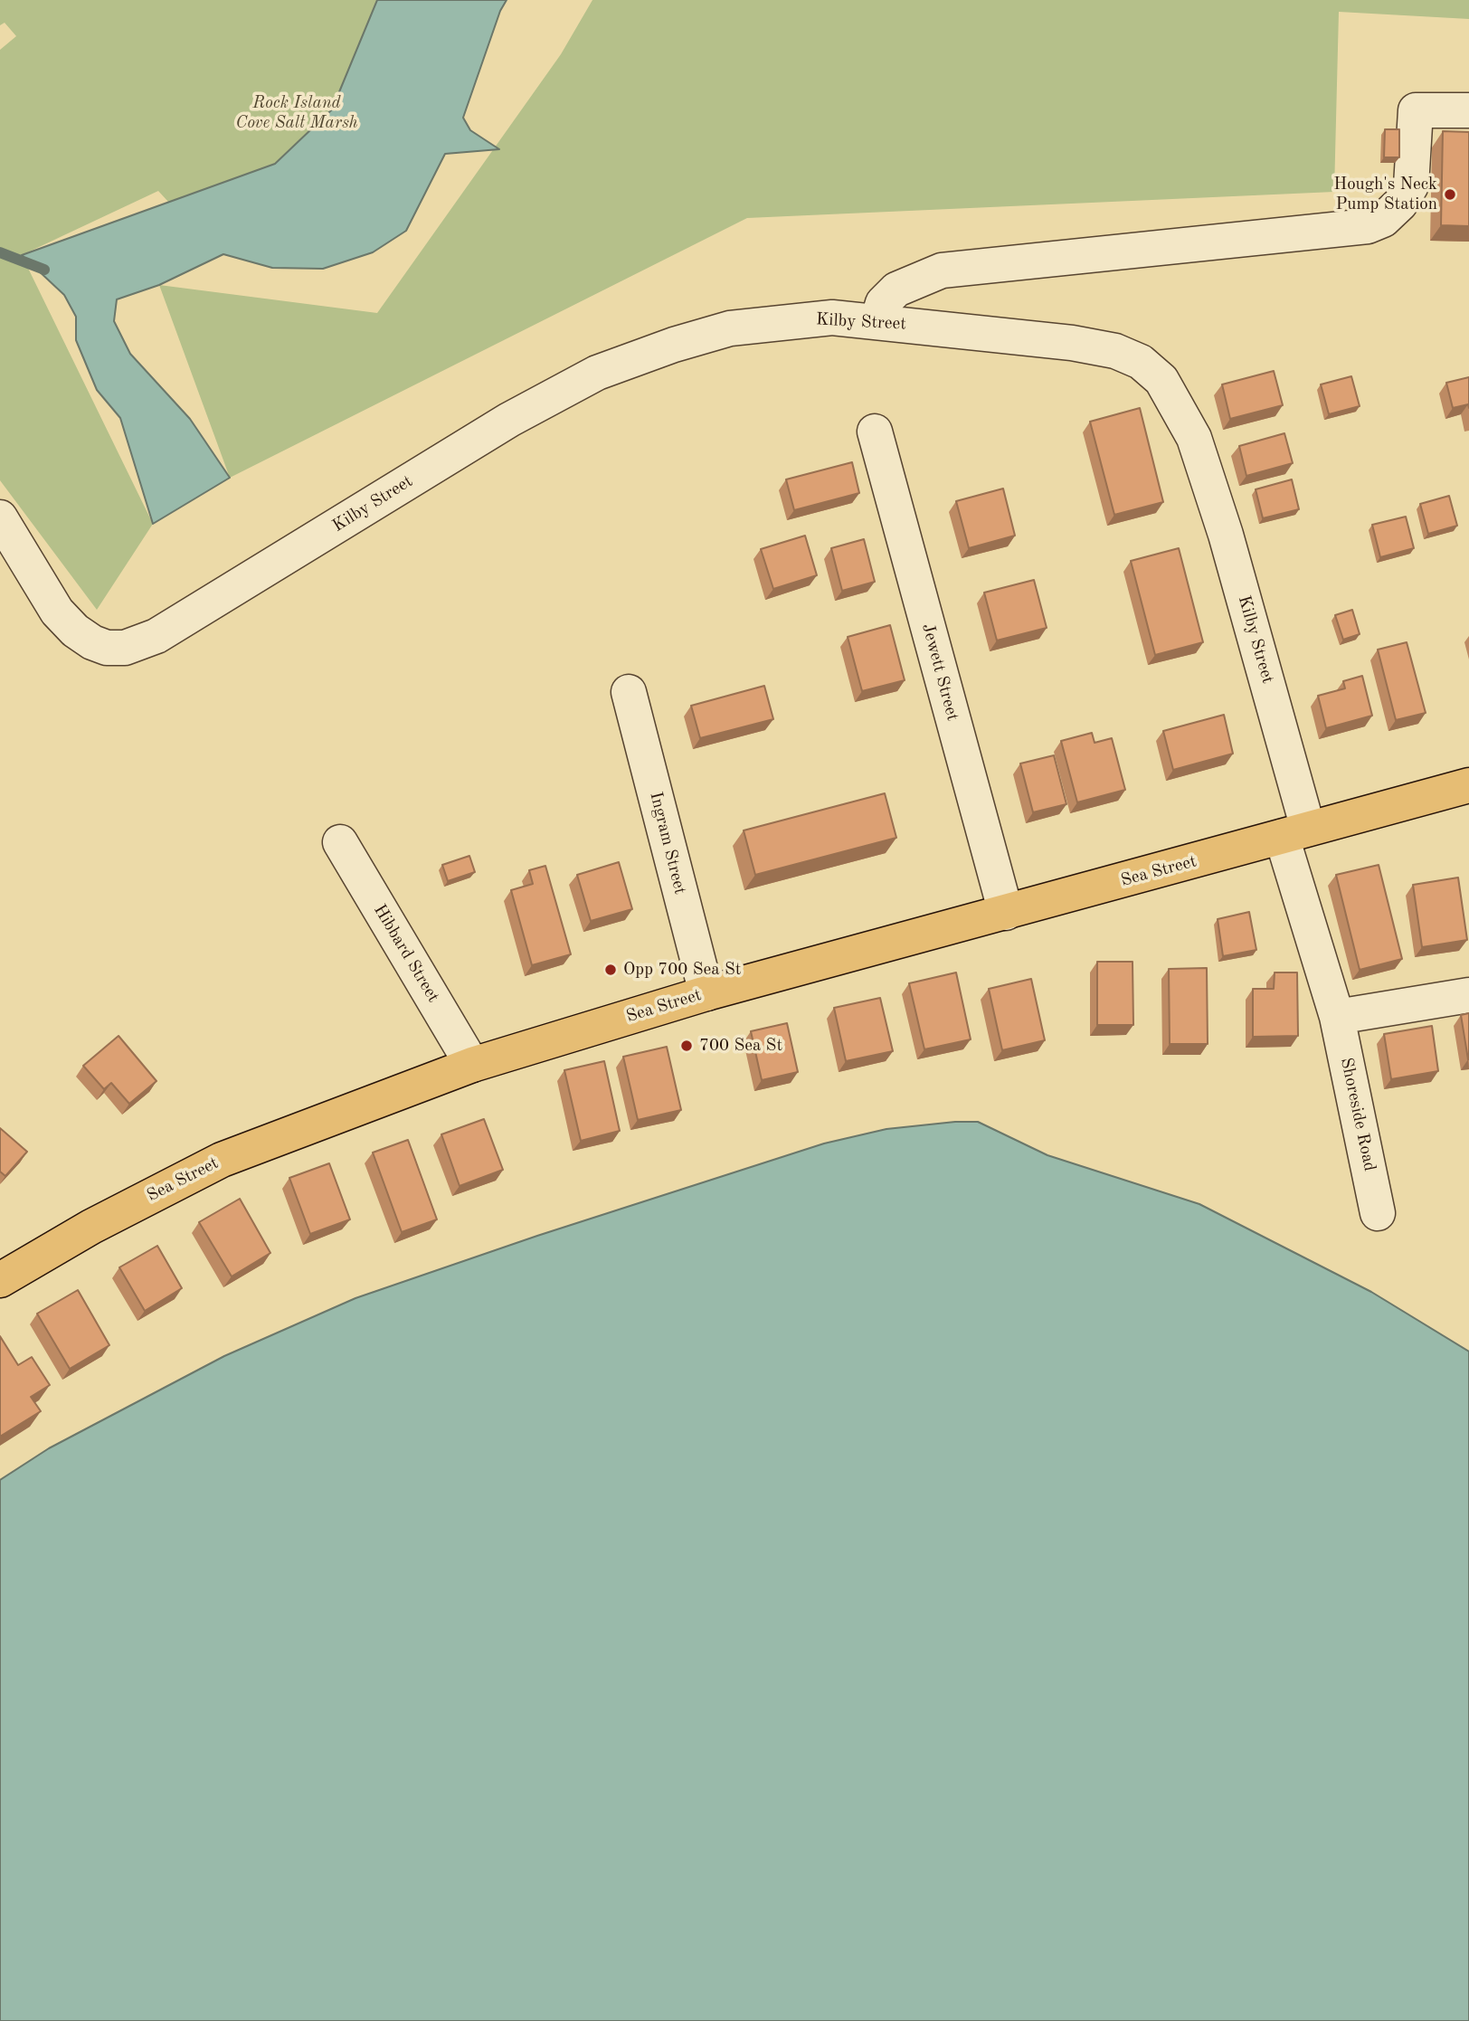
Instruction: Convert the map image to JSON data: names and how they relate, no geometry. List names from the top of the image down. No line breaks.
{"streets":{"main road":["Sea Street"],"street":["Kilby Street","Jewett Street","Ingram Street","Hibbard Street","Shoreside Road"]},"crossings":[["Kilby Street","Sea Street"],["Kilby Street","Shoreside Road"],["Jewett Street","Sea Street"],["Ingram Street","Sea Street"],["Sea Street","Hibbard Street"],["Sea Street","Shoreside Road"]],"parks":["Rock Island Cove Salt Marsh"],"places":["Hough's Neck Pump Station","Opp 700 Sea St","700 Sea St"]}
